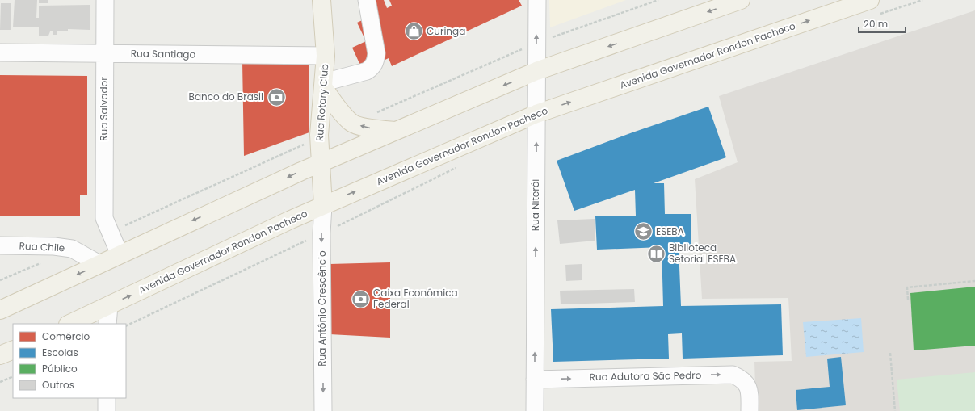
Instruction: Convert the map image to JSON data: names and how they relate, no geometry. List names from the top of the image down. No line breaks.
{"streets":{"main road":["Avenida Governador Rondon Pacheco","Rua Rotary Club"],"street":["Rua Santiago","Rua Salvador","Rua Niterói","Rua Chile","Rua Antônio Crescêncio","Rua Adutora São Pedro"]},"crossings":[["Rua Santiago","Rua Rotary Club"],["Rua Santiago","Rua Salvador"],["Avenida Governador Rondon Pacheco","Rua Rotary Club"],["Avenida Governador Rondon Pacheco","Rua Niterói"],["Avenida Governador Rondon Pacheco","Rua Antônio Crescêncio"],["Rua Rotary Club","Rua Antônio Crescêncio"],["Rua Niterói","Rua Adutora São Pedro"]],"one_way":["Rua Niterói","Rua Antônio Crescêncio","Rua Adutora São Pedro"],"places":{"shop":["Curinga"],"bank":["Banco do Brasil","Caixa Econômica Federal"],"school or university":["ESEBA"],"library":["Biblioteca Setorial ESEBA"]},"legend":["Comércio","Escolas","Público","Outros"],"scale_bar":"20 m"}
